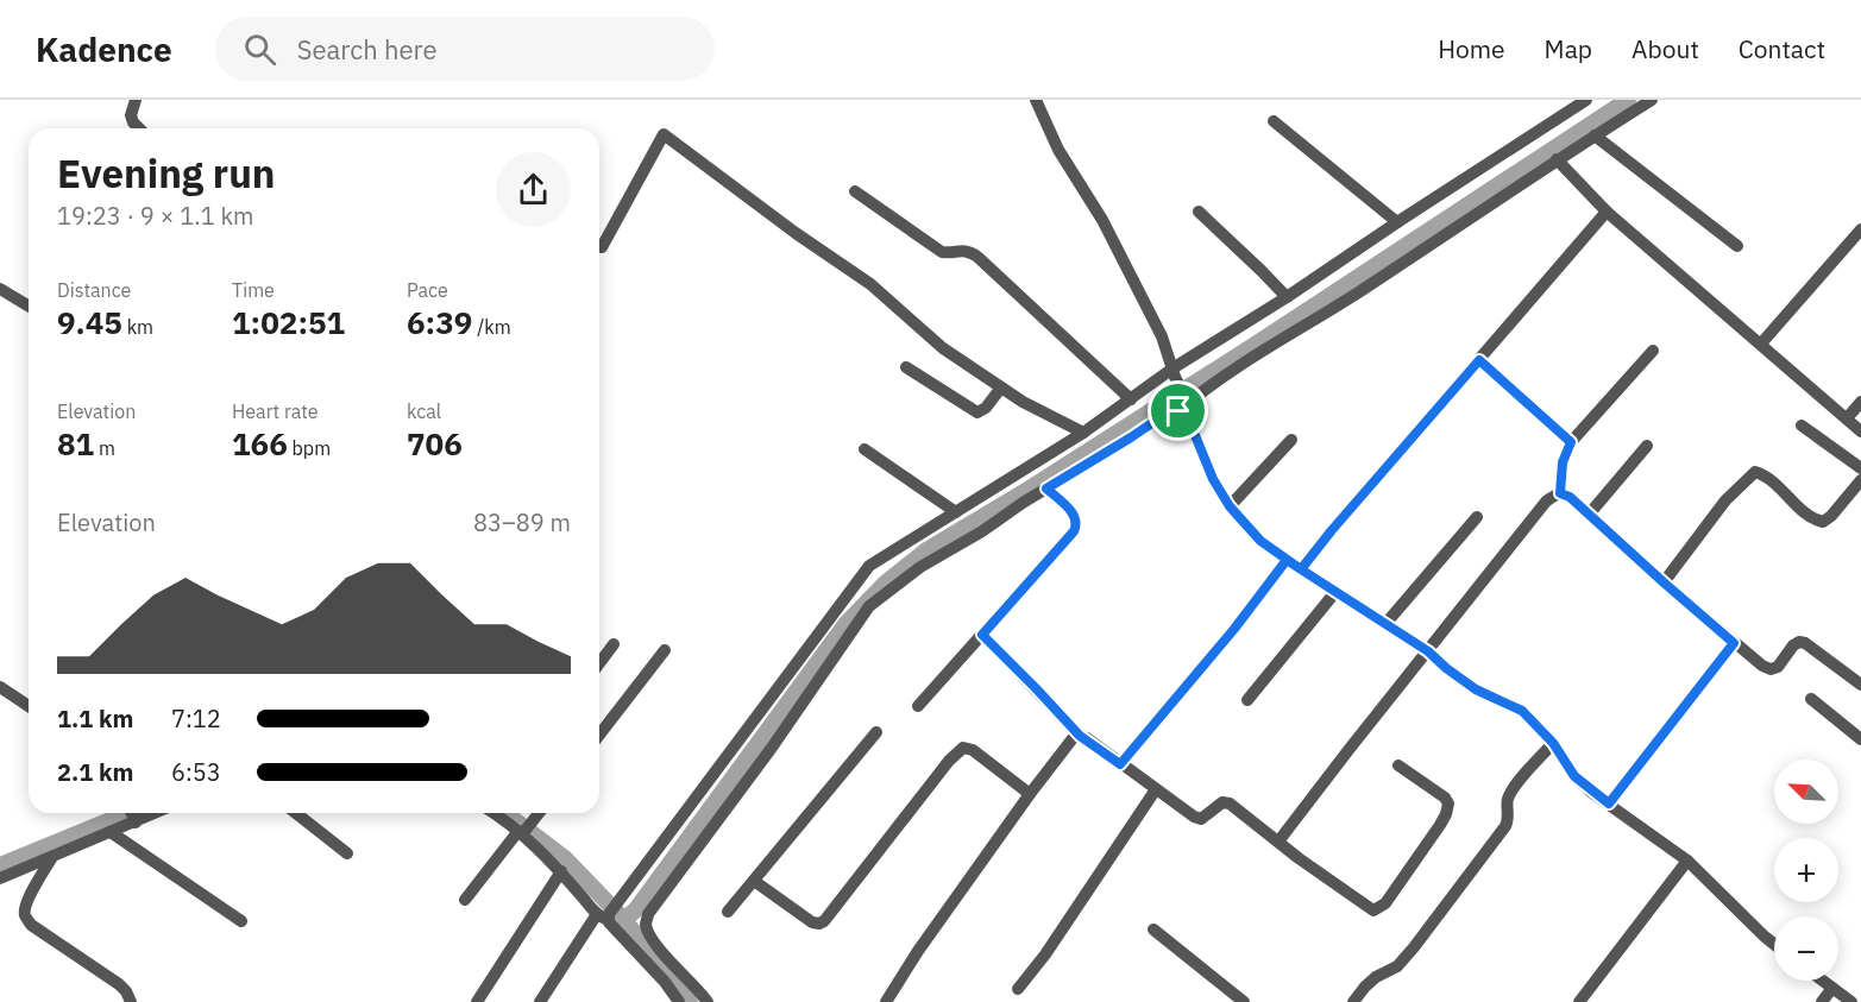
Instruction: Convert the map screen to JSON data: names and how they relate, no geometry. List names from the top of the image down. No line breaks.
{"north":"top left","page":{"header":"Kadence","search":"Search here","nav":["Home","Map","About","Contact"],"heading":["Evening run","19:23 · 9 × 1.1 km"],"stats":[["Distance","9.45 km"],["Time","1:02:51"],["Pace","6:39 /km"],["Elevation","81 m"],["Heart rate","166 bpm"],["kcal","706"]],"chart":["Elevation","83–89 m"],"list":[{"name":"1.1 km","note":"7:12"},{"name":"2.1 km","note":"6:53"}],"map_buttons":["+","−"]}}
